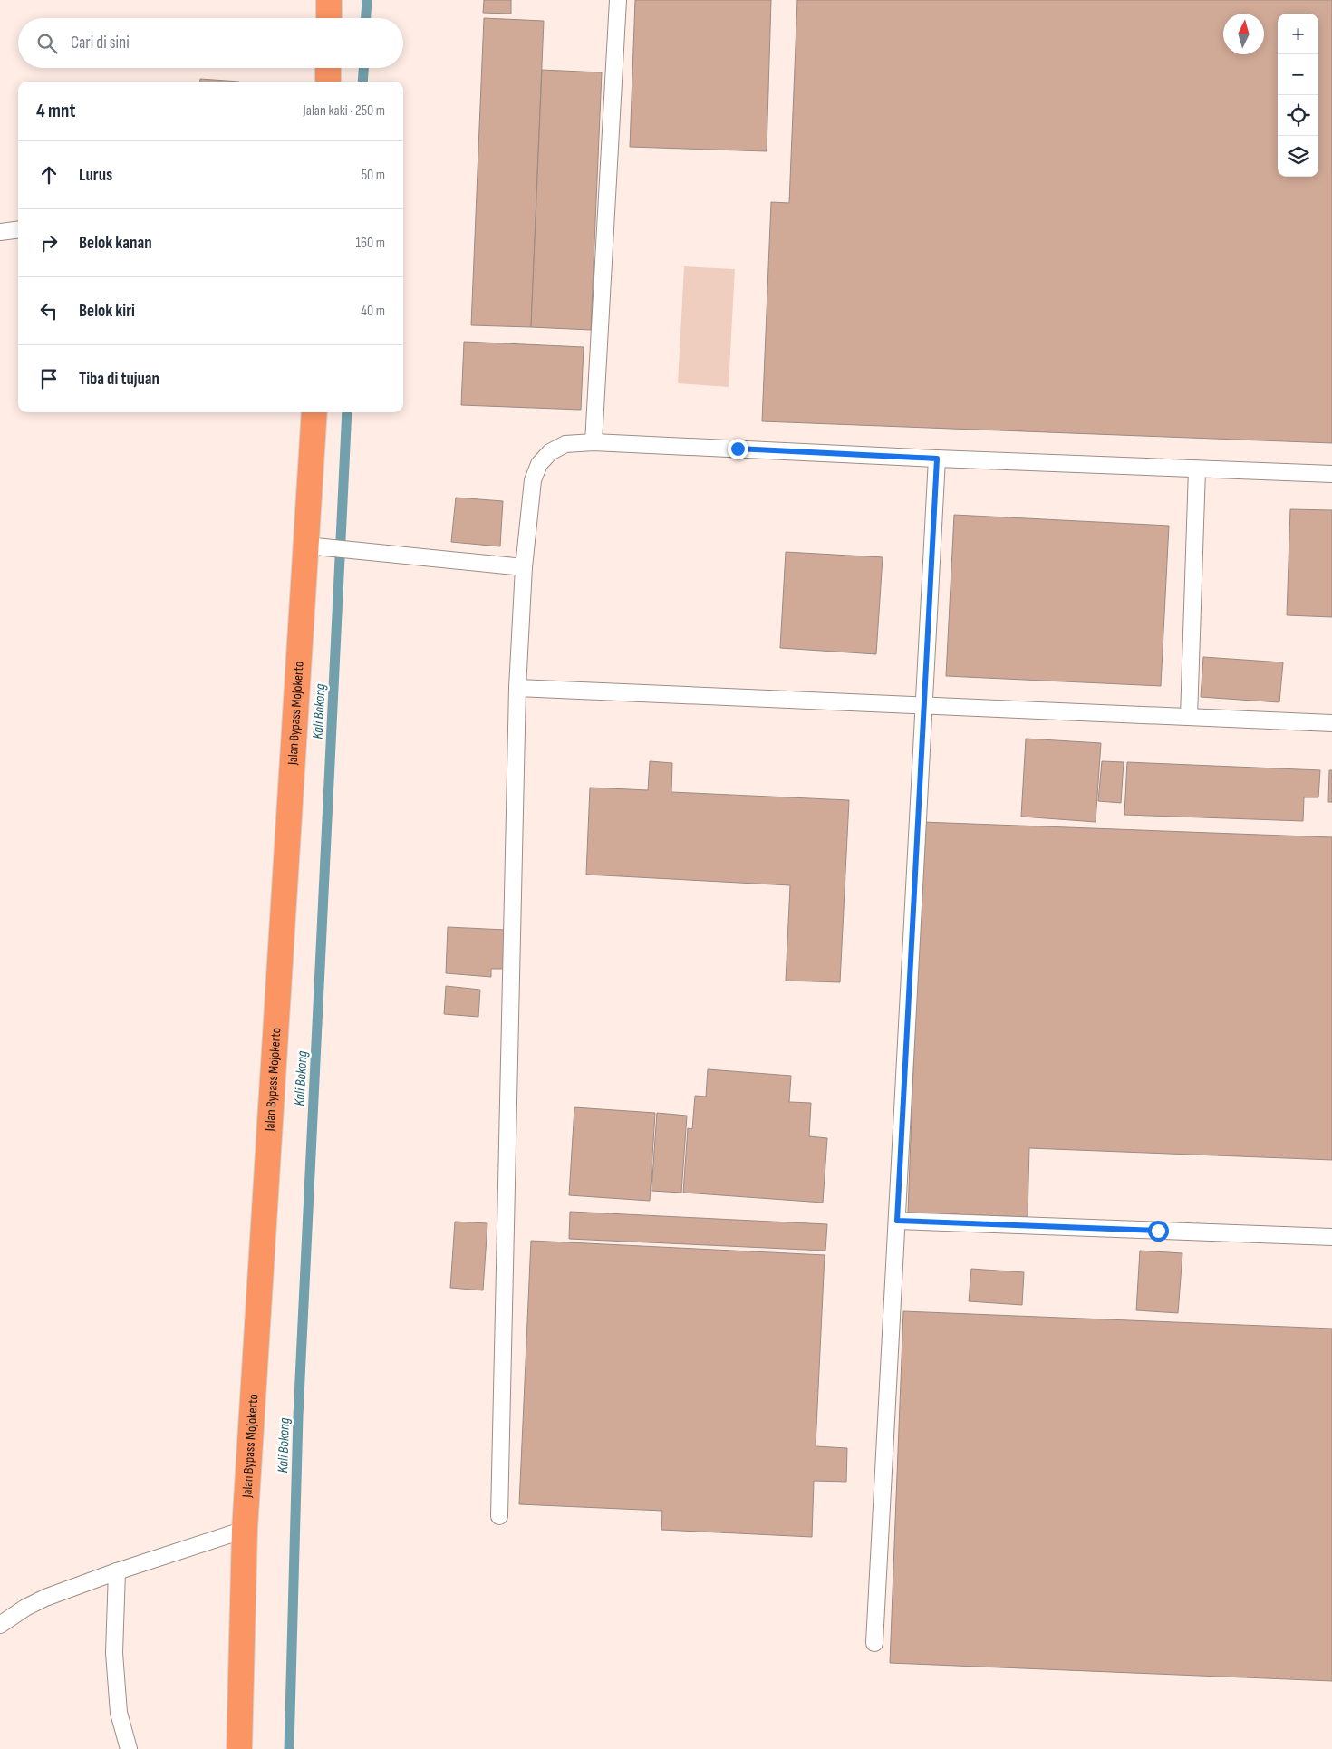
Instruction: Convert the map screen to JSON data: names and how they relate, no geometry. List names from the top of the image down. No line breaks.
{"streets":{"highway":["Jalan Bypass Mojokerto"]},"water":["Kali Bokong"],"north":"top","page":{"map_buttons":["+","−"],"search":"Cari di sini","heading":["4 mnt","Jalan kaki · 250 m"],"list":[["Lurus","50 m"],["Belok kanan","160 m"],["Belok kiri","40 m"],"Tiba di tujuan"]}}
